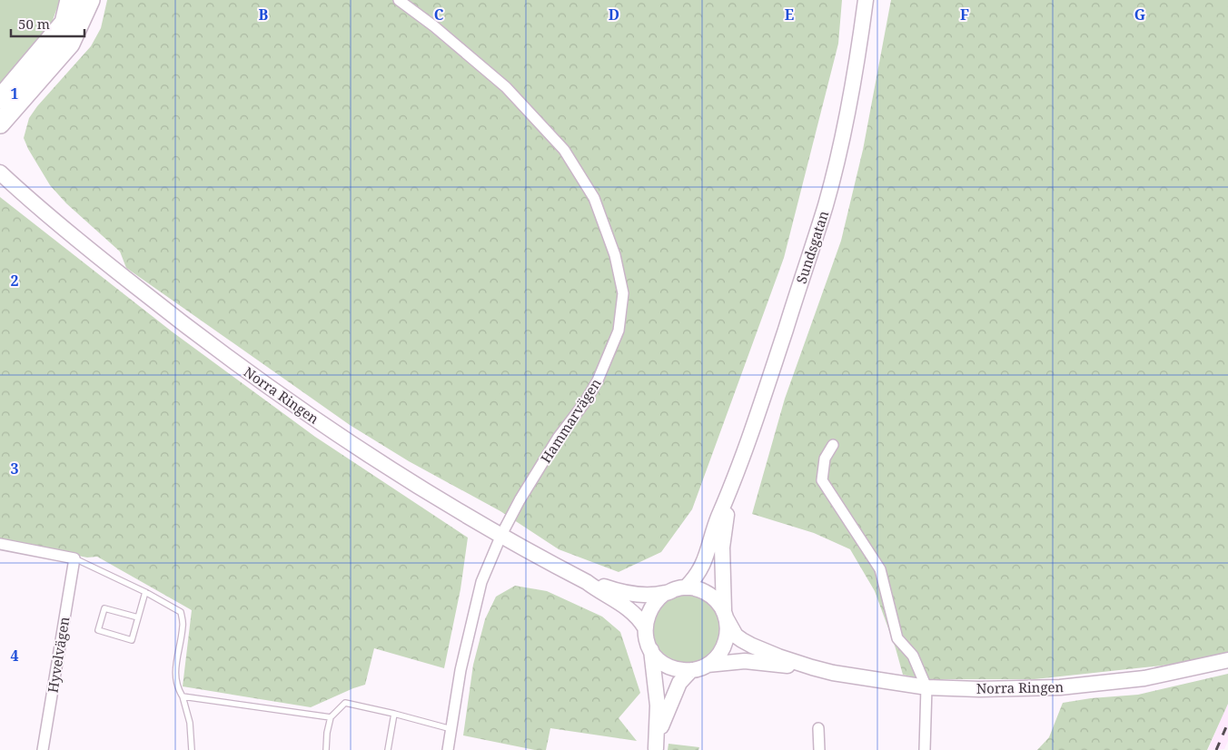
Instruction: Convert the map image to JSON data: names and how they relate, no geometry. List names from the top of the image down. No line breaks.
{"streets":{"main road":["Sundsgatan","Norra Ringen"],"street":["Hammarvägen","Hyvelvägen"]},"crossings":[["Sundsgatan","Norra Ringen"],["Norra Ringen","Hammarvägen"]],"scale_bar":"50 m","grid":{"columns":["B","C","D","E","F","G"],"rows":["1","2","3","4"]}}
